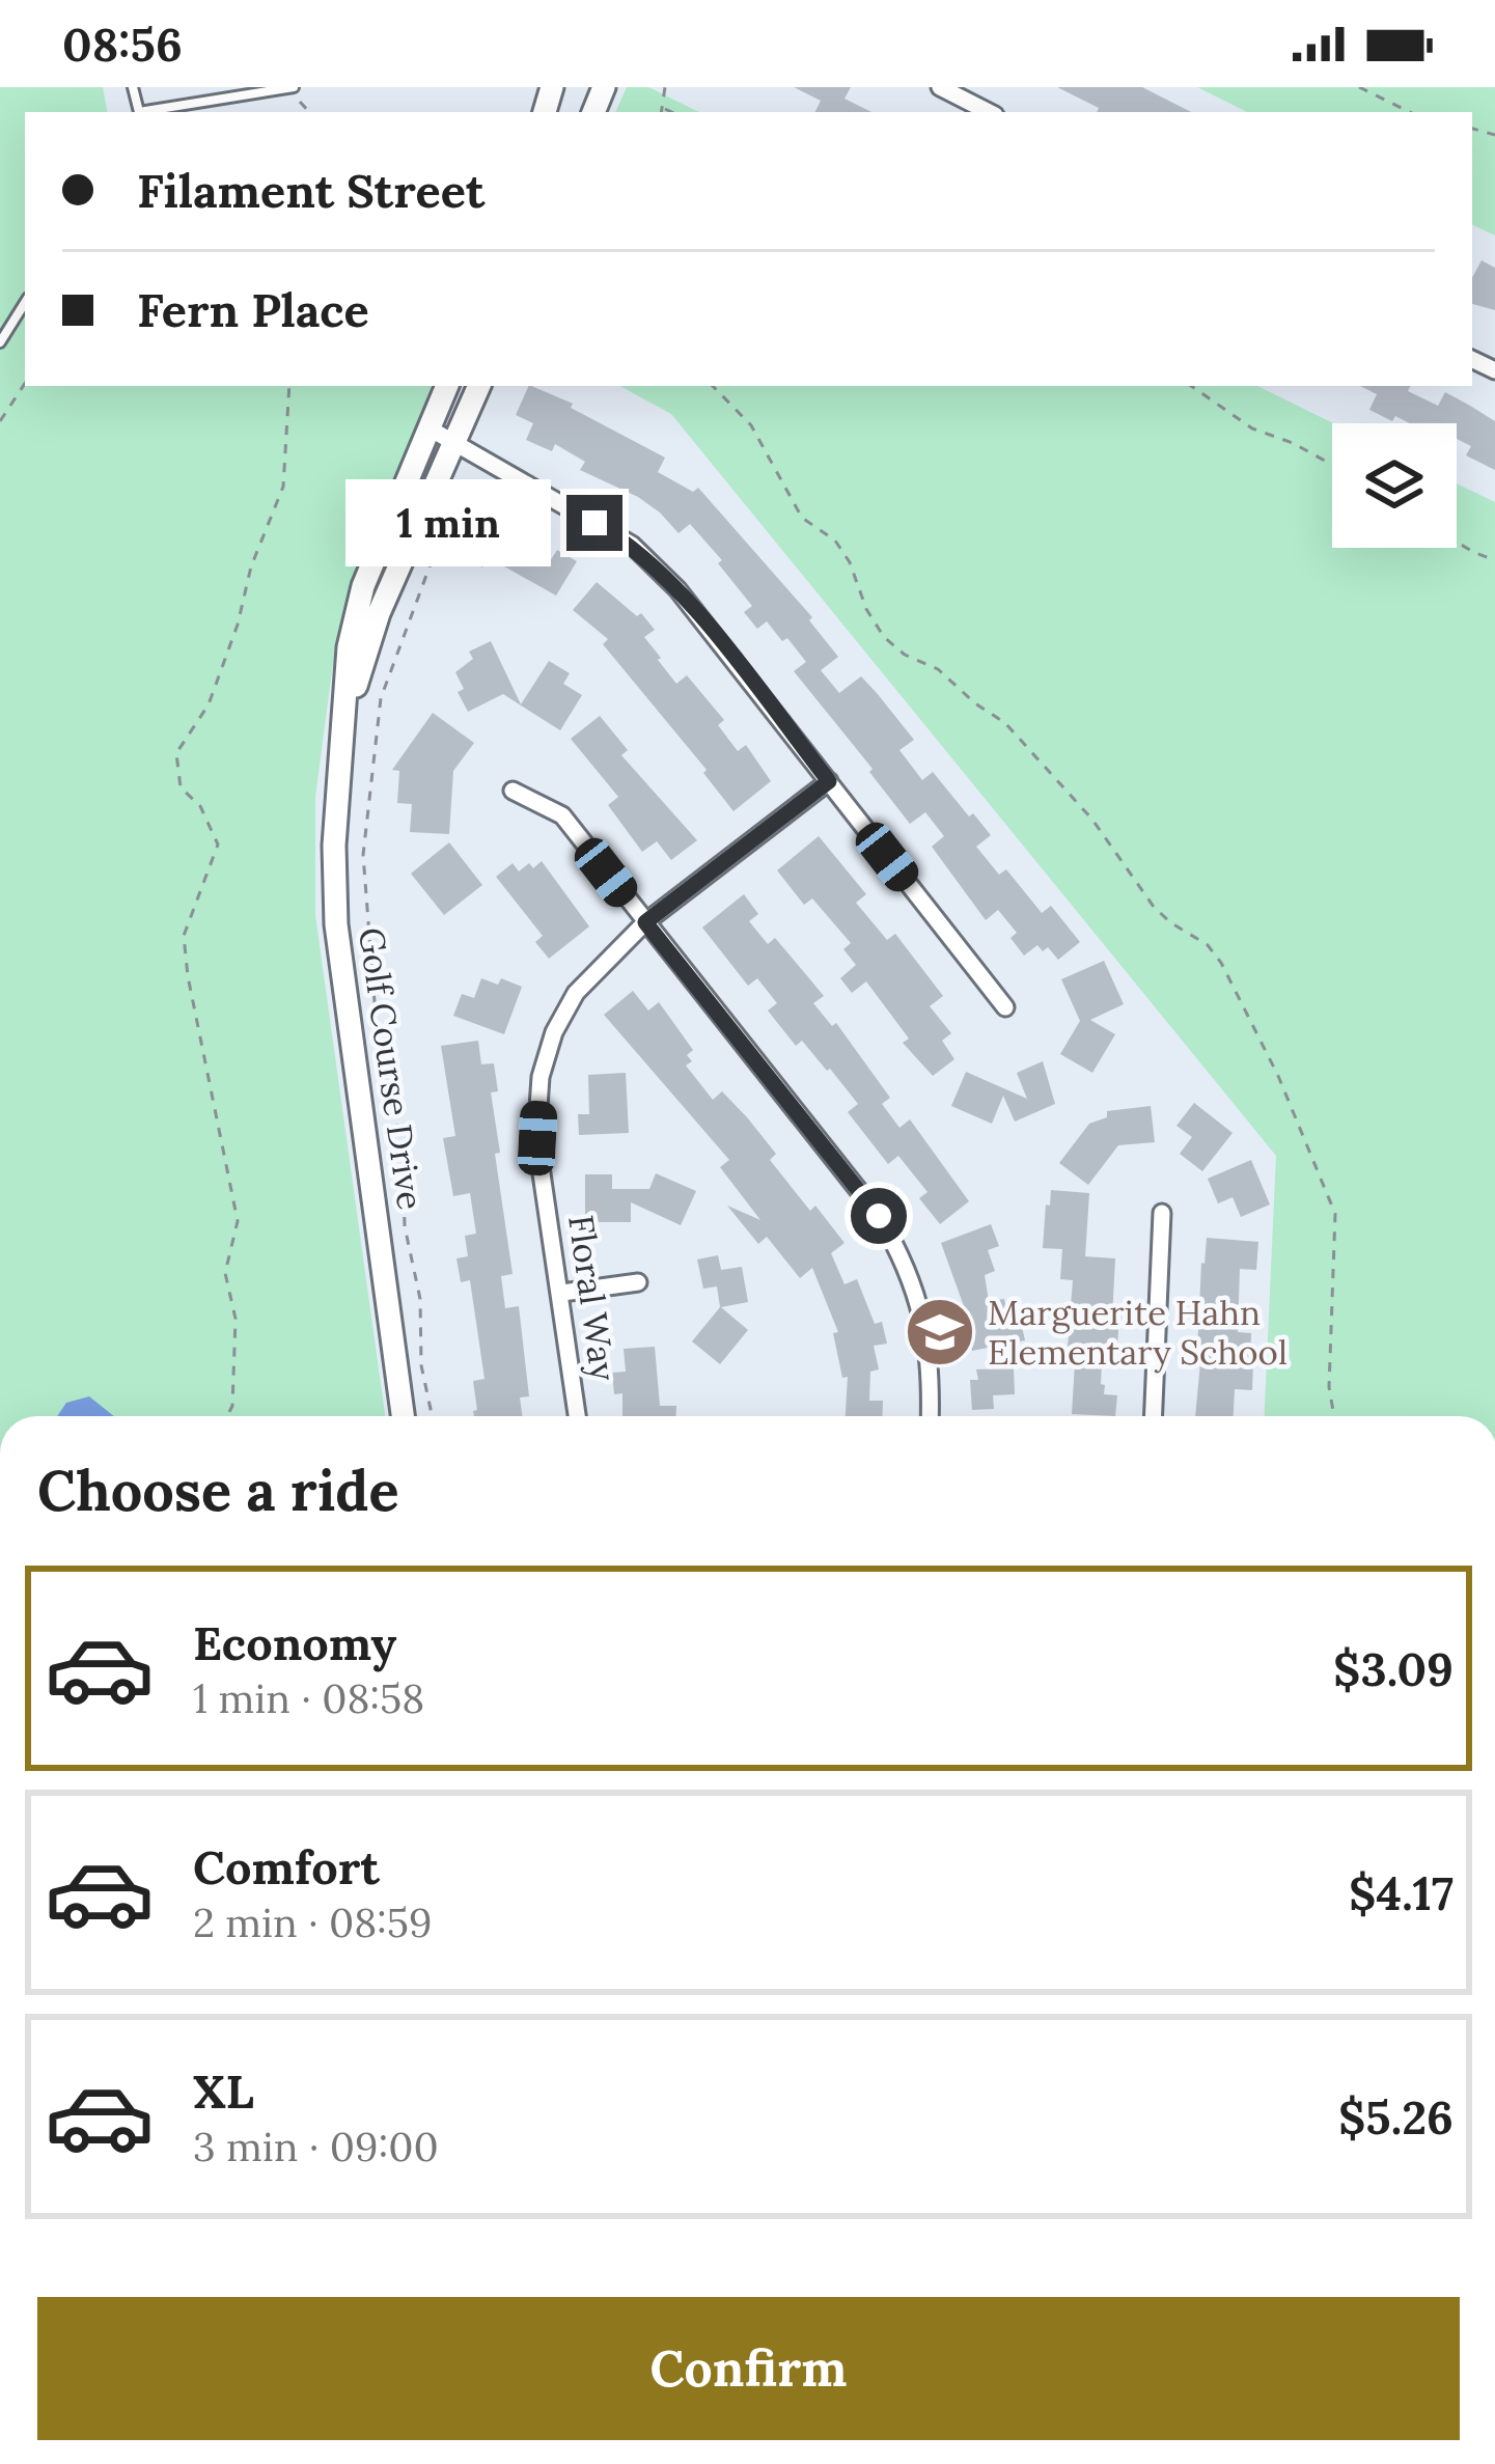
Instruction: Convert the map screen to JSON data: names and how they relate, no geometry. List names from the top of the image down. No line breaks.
{"streets":{"street":["Golf Course Drive","Floral Way"]},"places":{"school or university":["Marguerite Hahn Elementary School"]},"page":{"status":"08:56","banner":["Filament Street","Fern Place"],"bubble":"1 min","heading":"Choose a ride","list":[{"name":"Economy","note":"1 min · 08:58","value":"$3.09"},{"name":"Comfort","note":"2 min · 08:59","value":"$4.17"},{"name":"XL","note":"3 min · 09:00","value":"$5.26"}],"buttons":"Confirm"}}
